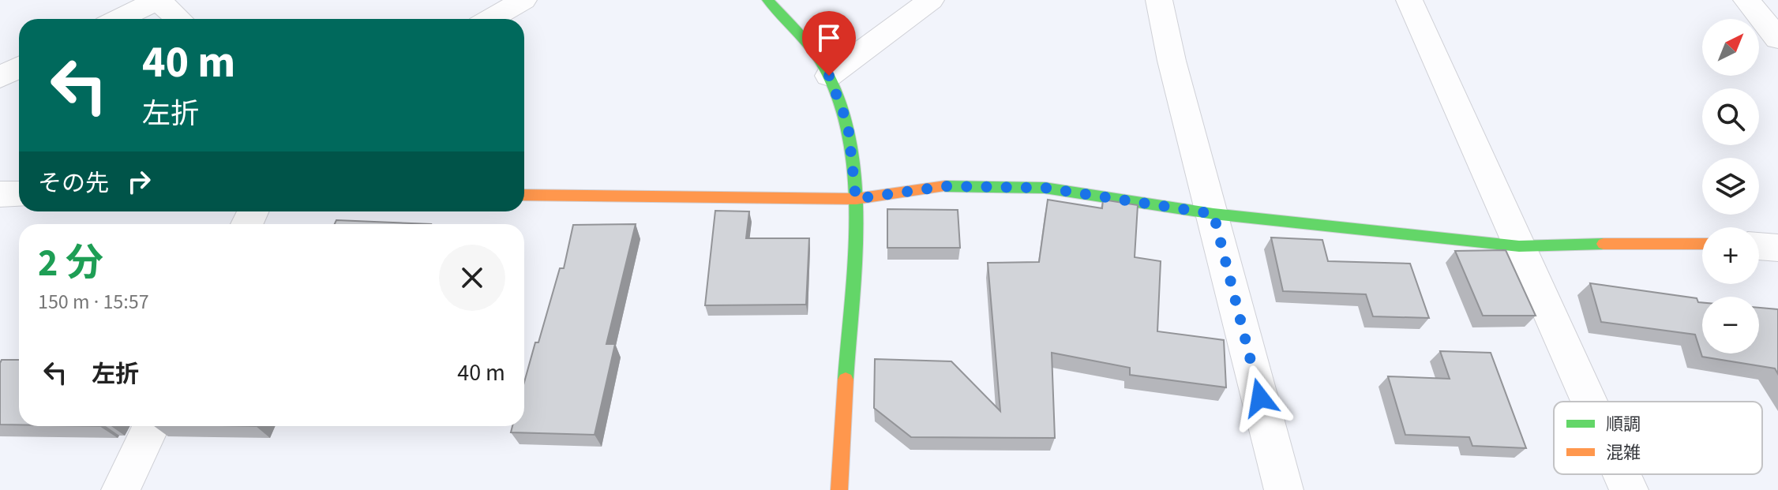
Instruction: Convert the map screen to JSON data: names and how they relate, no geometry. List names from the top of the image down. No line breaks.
{"legend":["順調","混雑"],"north":"top right","page":{"map_buttons":["+","−"],"turn":["40 m","左折"],"then":"その先","heading":["2 分","150 m · 15:57"],"list":[{"name":"左折","value":"40 m"}]}}
